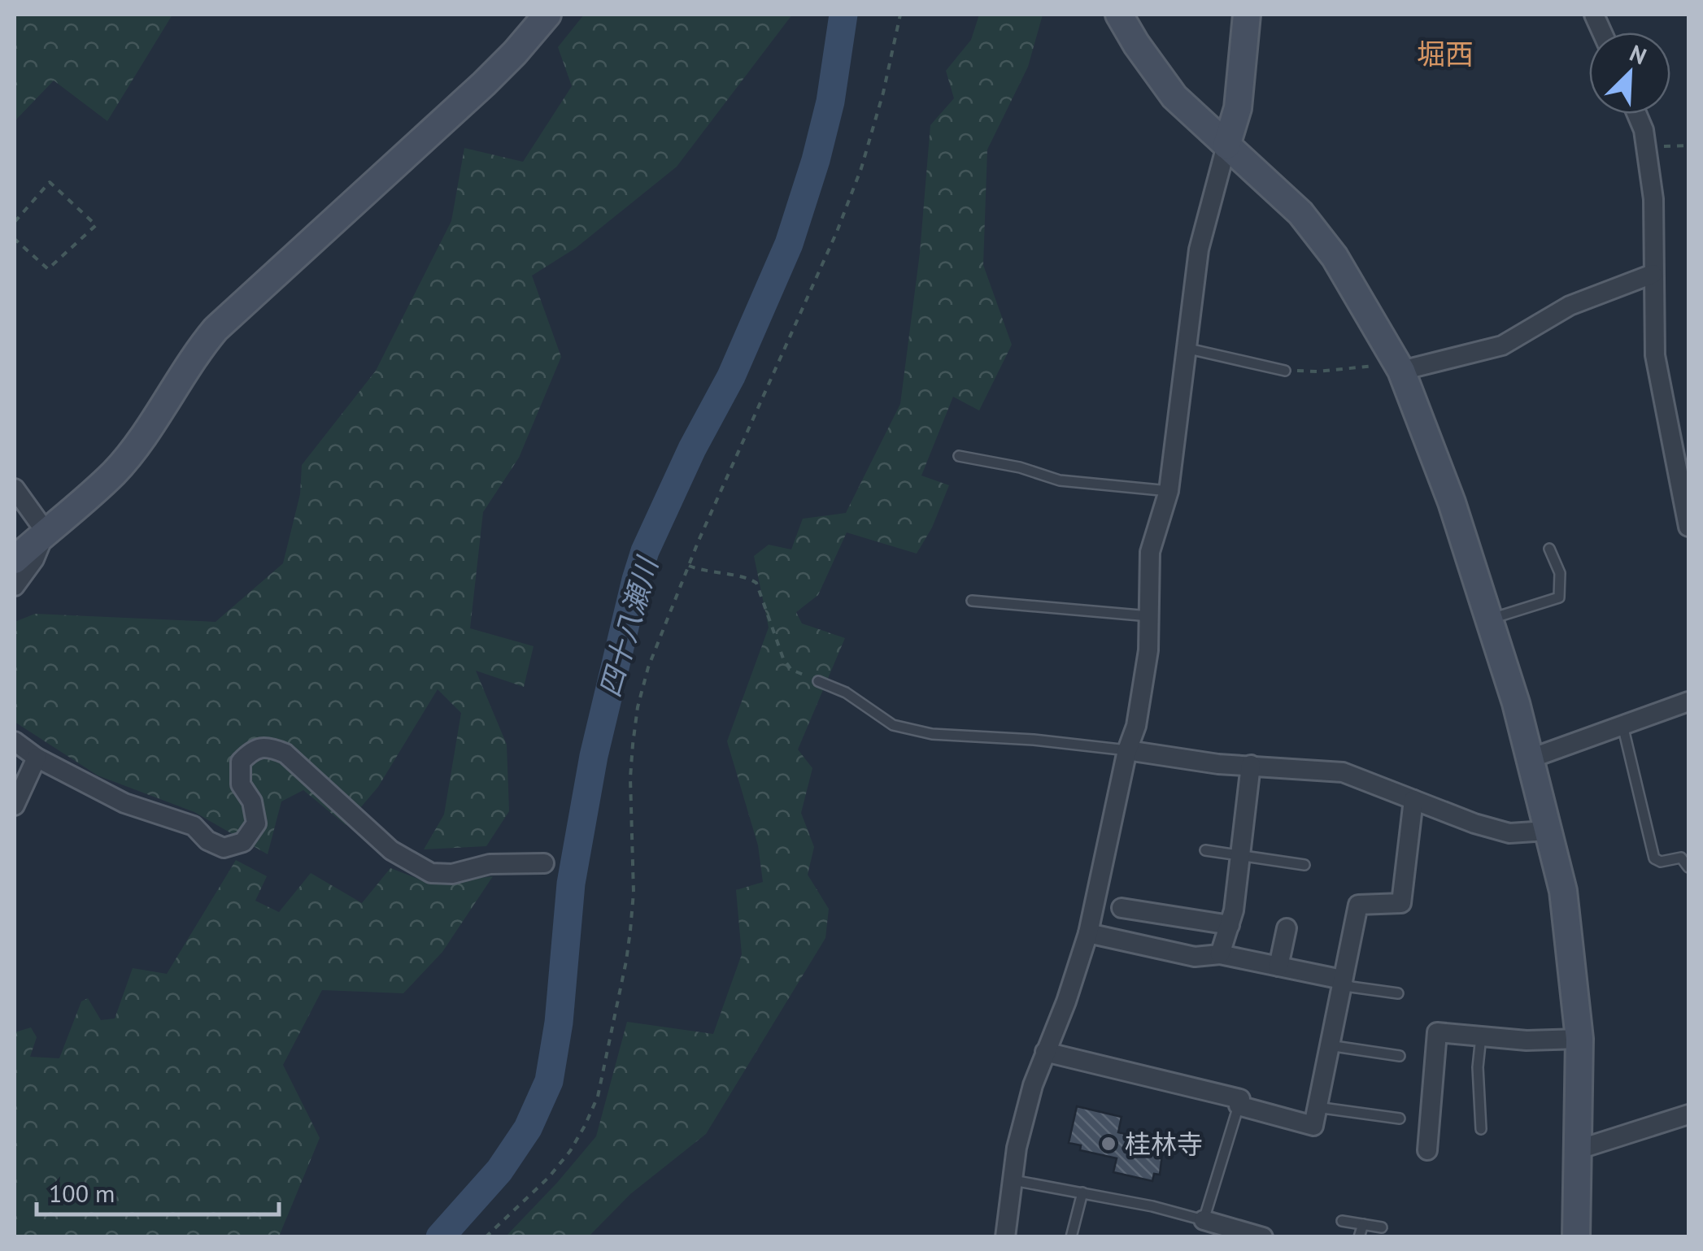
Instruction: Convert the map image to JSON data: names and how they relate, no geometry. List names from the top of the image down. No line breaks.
{"districts":["堀西"],"water":["四十八瀬川"],"places":["桂林寺"],"scale_bar":"100 m","north":"top right"}
